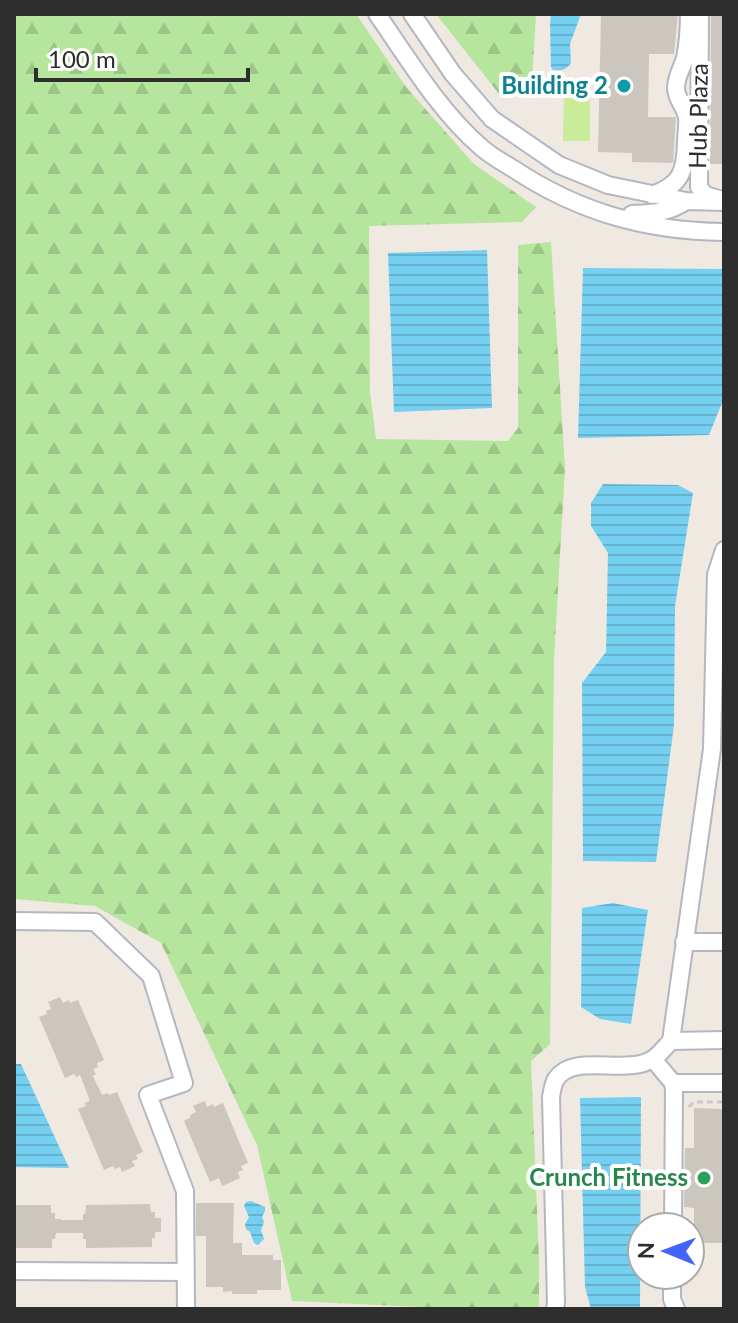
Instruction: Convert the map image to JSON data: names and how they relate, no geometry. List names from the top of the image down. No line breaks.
{"streets":{"street":["Hub Plaza"]},"places":["Building 2","Crunch Fitness"],"scale_bar":"100 m","north":"left"}
